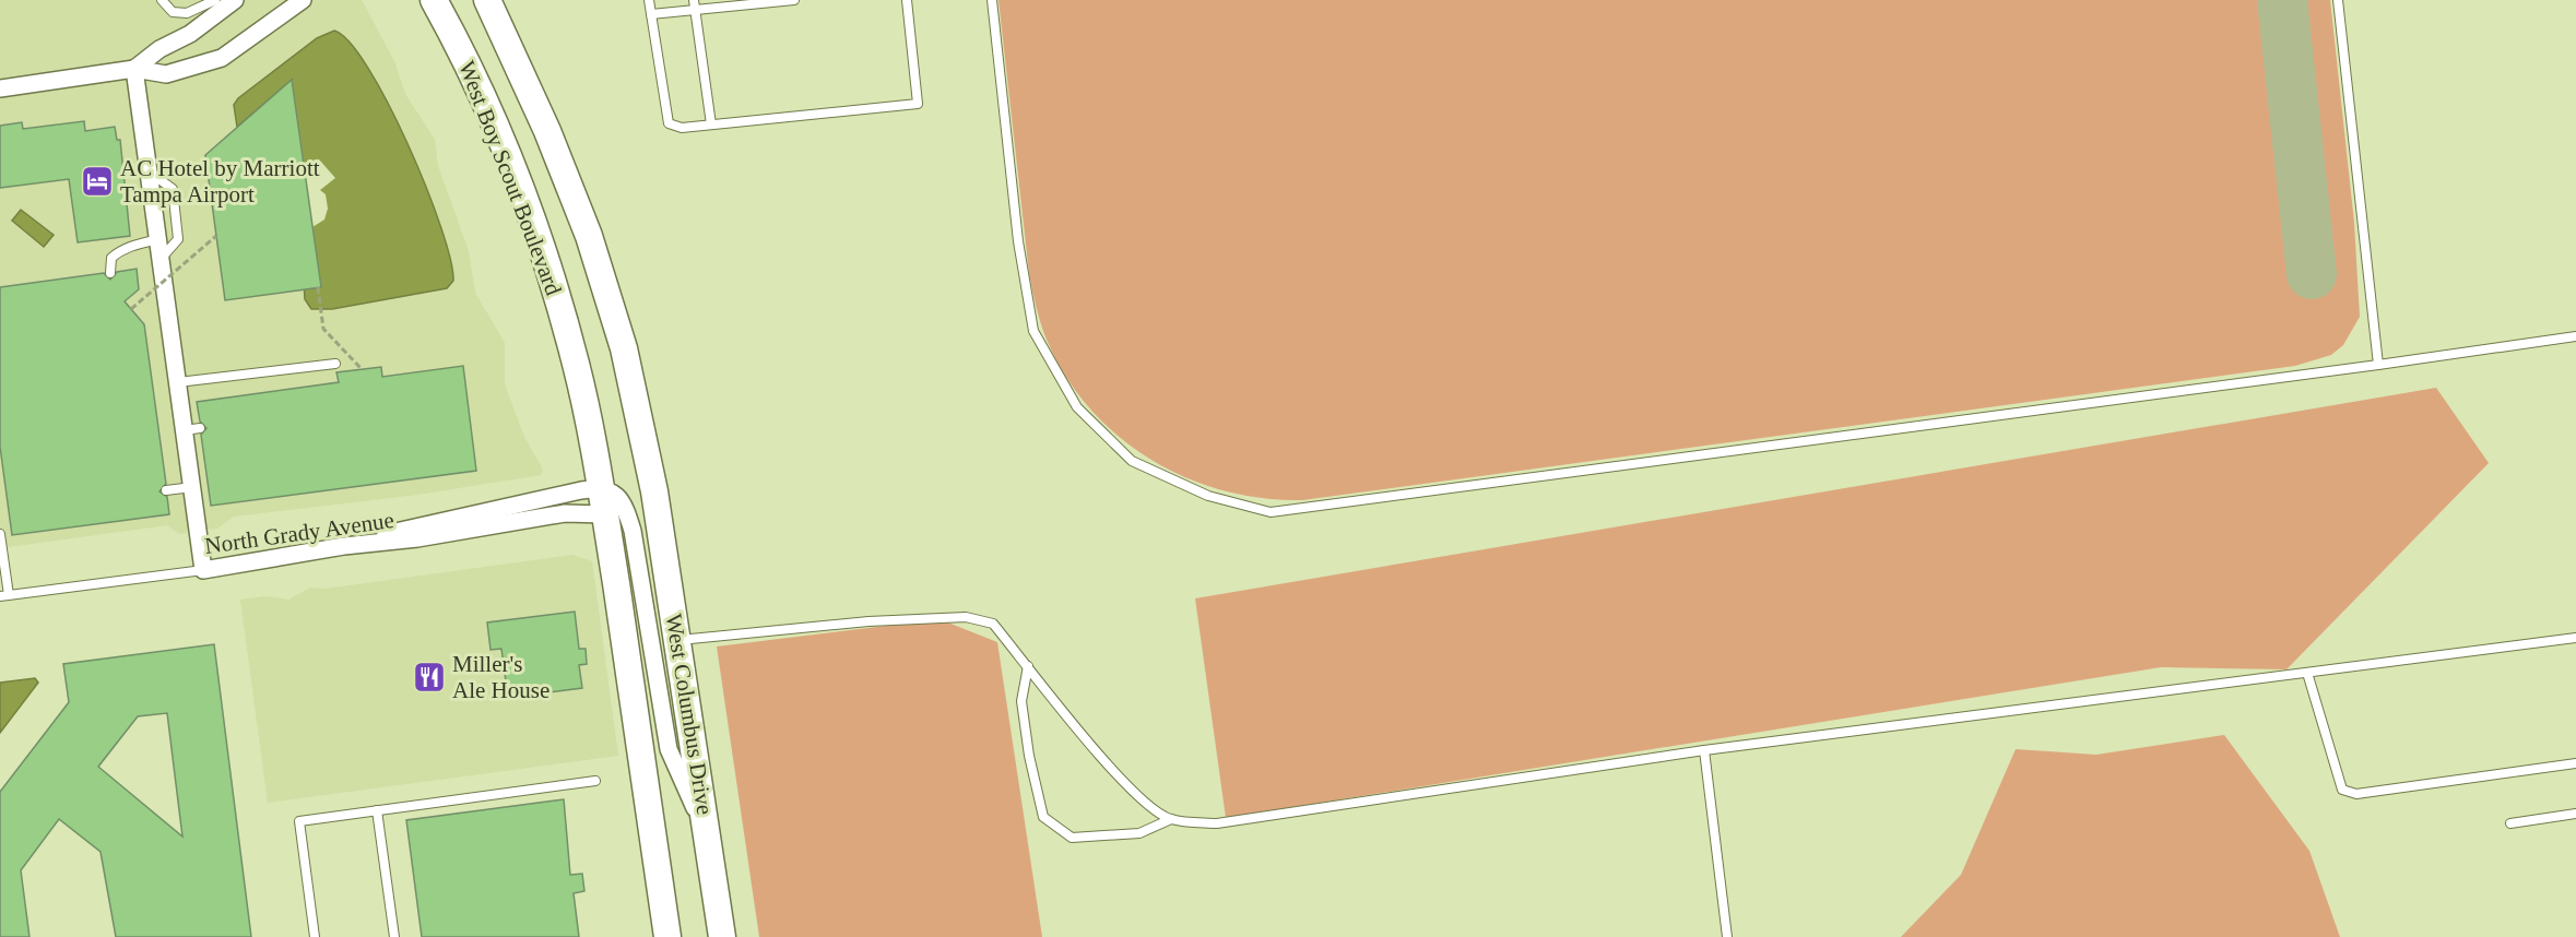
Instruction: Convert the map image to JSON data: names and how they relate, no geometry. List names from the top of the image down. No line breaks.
{"streets":{"main road":["West Boy Scout Boulevard","West Columbus Drive"],"street":["North Grady Avenue"]},"crossings":[["West Boy Scout Boulevard","North Grady Avenue"],["West Boy Scout Boulevard","West Columbus Drive"]],"places":{"hotel":["AC Hotel by Marriott Tampa Airport"],"restaurant":["Miller's Ale House"]}}
